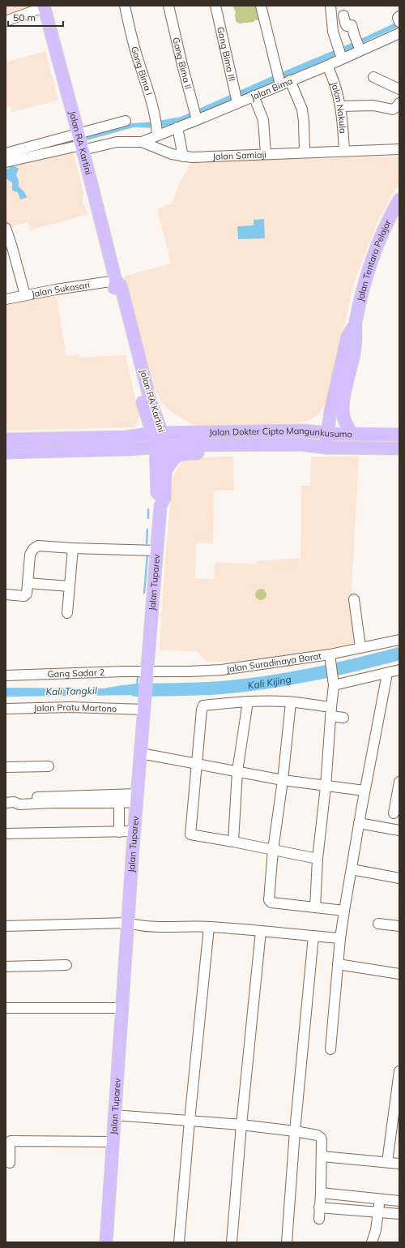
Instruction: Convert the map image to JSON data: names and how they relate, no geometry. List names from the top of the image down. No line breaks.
{"streets":{"main road":["Jalan RA Kartini","Jalan Tentara Pelajar","Jalan Dokter Cipto Mangunkusumo","Jalan Tuparev"],"street":["Gang Bima III","Gang Bima II","Gang Bima I","Jalan Bima","Jalan Nakula","Jalan Samiaji","Jalan Sukasari","Jalan Suradinaya Barat","Gang Sadar 2","Jalan Pratu Martono"]},"crossings":[["Gang Bima III","Jalan Bima"],["Gang Bima II","Jalan Bima"],["Gang Bima I","Jalan Bima"],["Jalan Bima","Jalan Nakula"],["Jalan Bima","Jalan Samiaji"],["Jalan Nakula","Jalan Samiaji"],["Jalan RA Kartini","Jalan Samiaji"],["Jalan RA Kartini","Jalan Sukasari"],["Jalan RA Kartini","Jalan Dokter Cipto Mangunkusumo"],["Jalan RA Kartini","Jalan Tuparev"],["Jalan Tentara Pelajar","Jalan Dokter Cipto Mangunkusumo"],["Jalan Dokter Cipto Mangunkusumo","Jalan Tuparev"],["Jalan Tuparev","Jalan Suradinaya Barat"],["Jalan Tuparev","Gang Sadar 2"],["Jalan Tuparev","Jalan Pratu Martono"],["Jalan Suradinaya Barat","Gang Sadar 2"]],"water":["Kali Kijing","Kali Tangkil"],"scale_bar":"50 m"}
